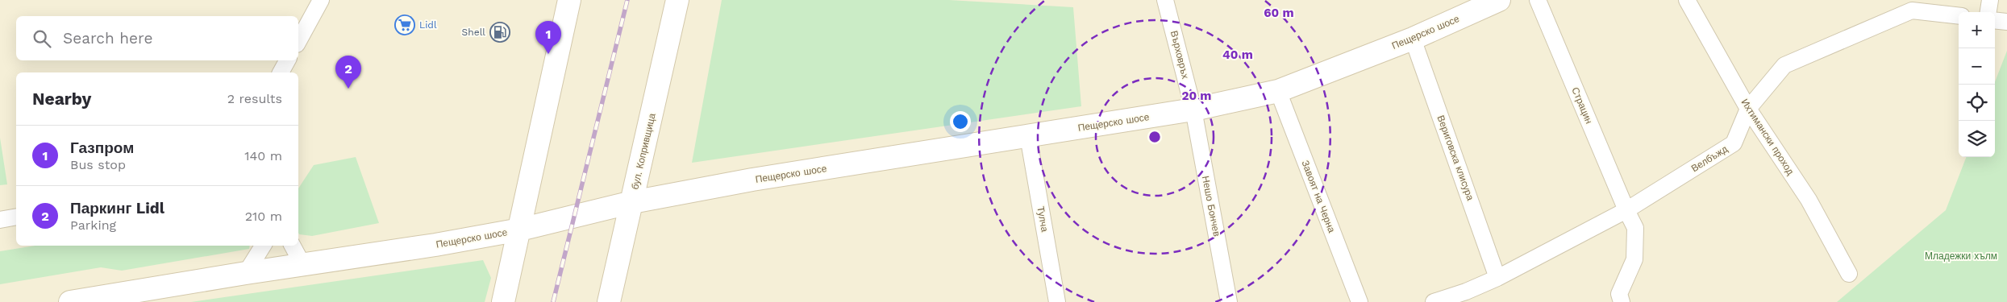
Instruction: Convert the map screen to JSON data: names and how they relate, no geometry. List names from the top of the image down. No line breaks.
{"streets":{"main road":["Пещерско шосе","бул. Копривщица"],"street":["Върховръх","Страцин","Ихтимански проход","Вериговска клисура","Велбъжд","Завоят на Черна","Нешо Бончев","Тулча"]},"crossings":[["Пещерско шосе","Върховръх"],["Пещерско шосе","бул. Копривщица"],["Пещерско шосе","Вериговска клисура"],["Пещерско шосе","Завоят на Черна"],["Пещерско шосе","Нешо Бончев"],["Пещерско шосе","Тулча"],["Върховръх","Нешо Бончев"],["Страцин","Велбъжд"],["Ихтимански проход","Велбъжд"],["Вериговска клисура","Велбъжд"]],"parks":["Младежки хълм"],"places":{"supermarket":["Lidl"],"fuel station":["Shell"]},"page":{"map_buttons":["+","−"],"search":"Search here","pins":["1","2"],"heading":["Nearby","2 results"],"list":[{"mark":"1","name":"Газпром","note":"Bus stop","value":"140 m"},{"mark":"2","name":"Паркинг Lidl","note":"Parking","value":"210 m"}]},"rings":["60 m","40 m","20 m"]}
